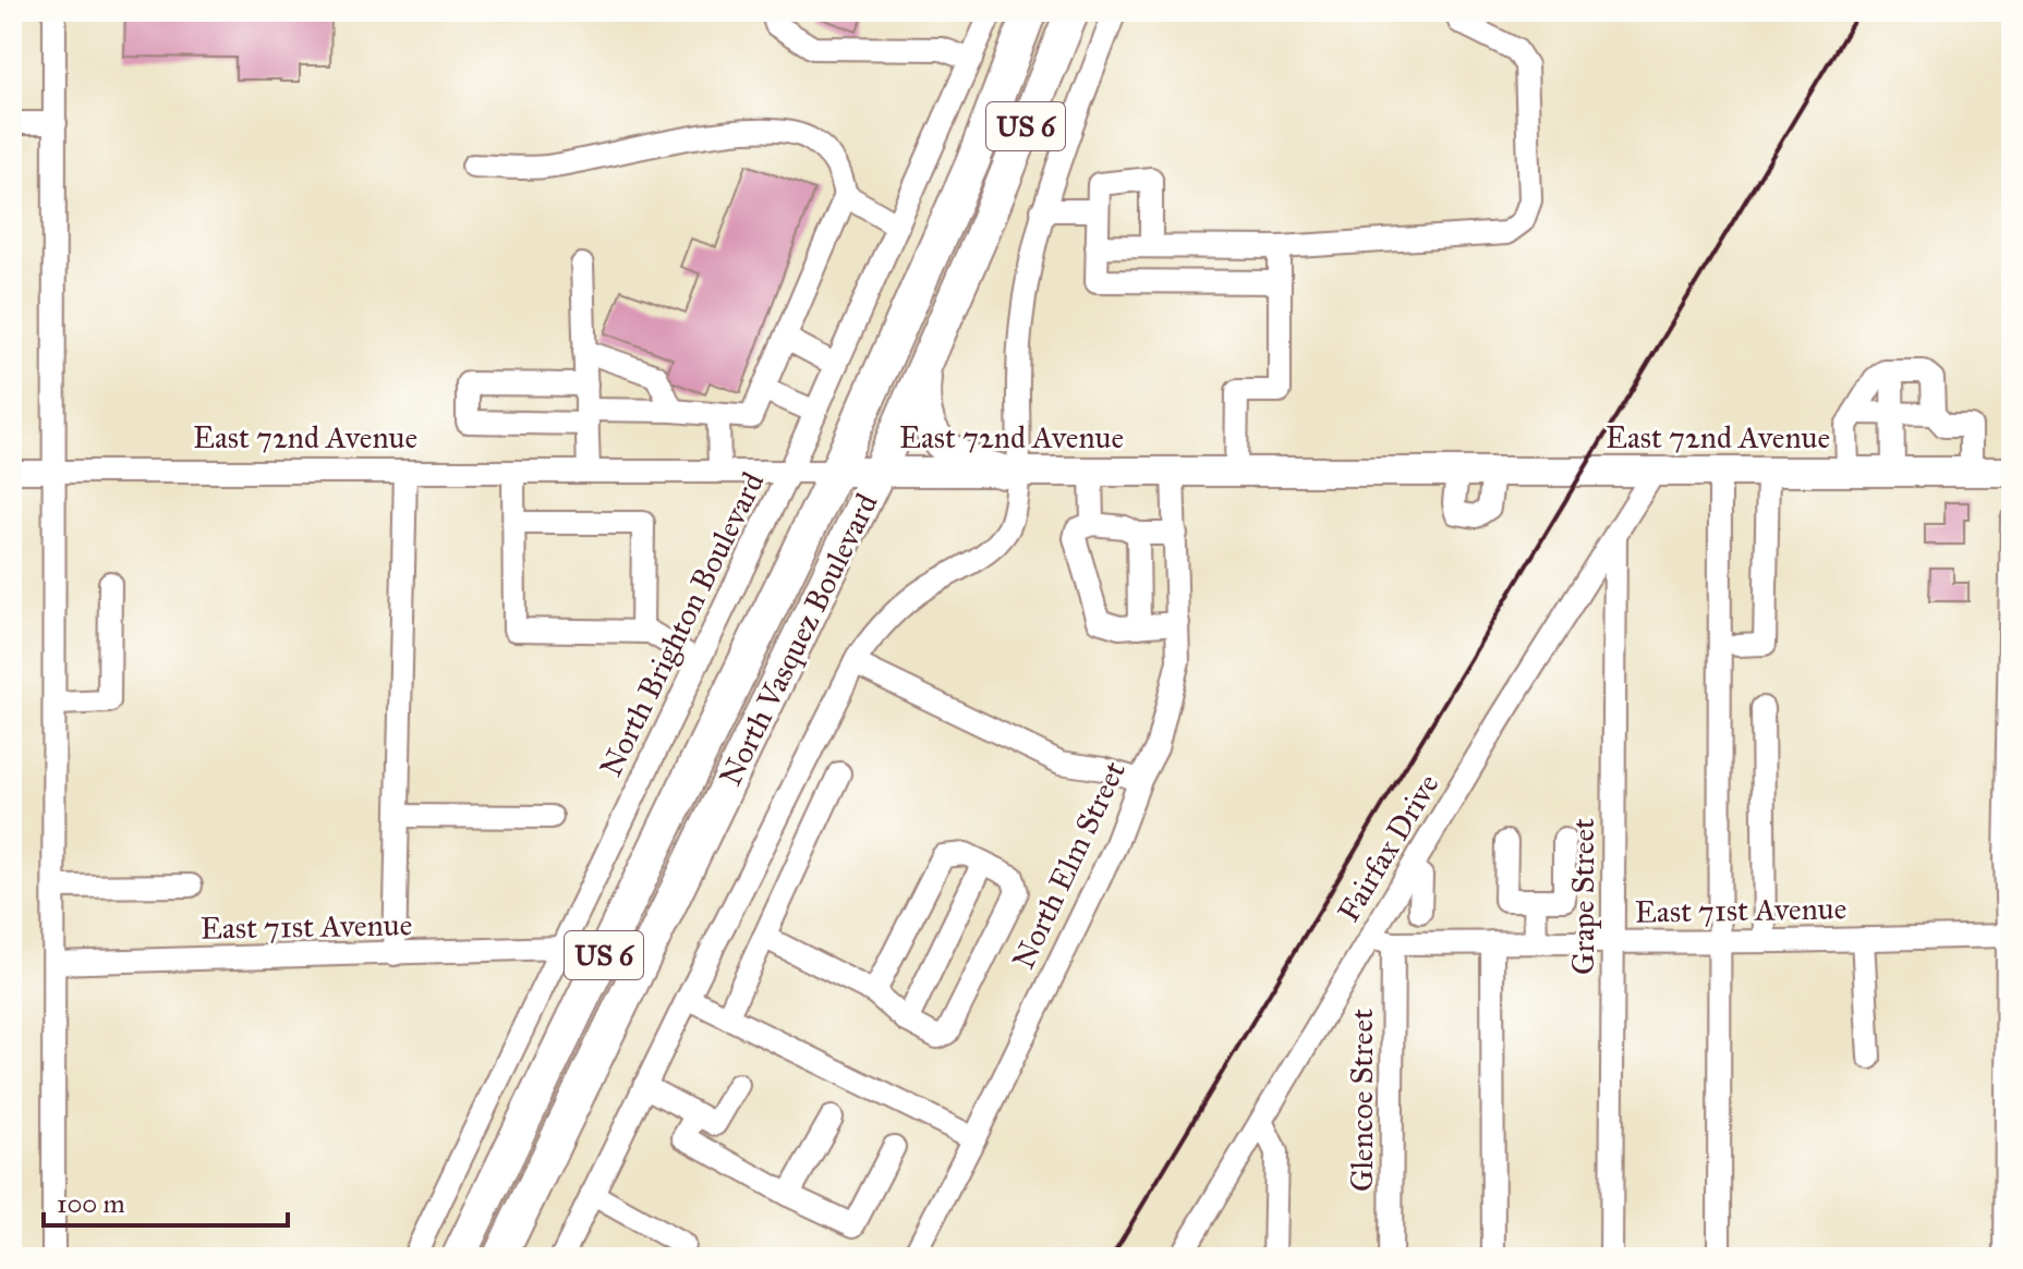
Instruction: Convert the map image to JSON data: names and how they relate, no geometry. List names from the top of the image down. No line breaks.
{"streets":{"highway":["US 6","North Vasquez Boulevard"],"main road":["East 72nd Avenue"],"street":["North Brighton Boulevard","Fairfax Drive","North Elm Street","Grape Street","East 71st Avenue","Glencoe Street"]},"crossings":[["East 72nd Avenue","North Brighton Boulevard"],["East 72nd Avenue","North Vasquez Boulevard"],["East 72nd Avenue","Fairfax Drive"],["East 72nd Avenue","North Elm Street"],["North Brighton Boulevard","East 71st Avenue"],["Fairfax Drive","Grape Street"],["Fairfax Drive","East 71st Avenue"],["Grape Street","East 71st Avenue"],["East 71st Avenue","Glencoe Street"]],"scale_bar":"100 m"}
